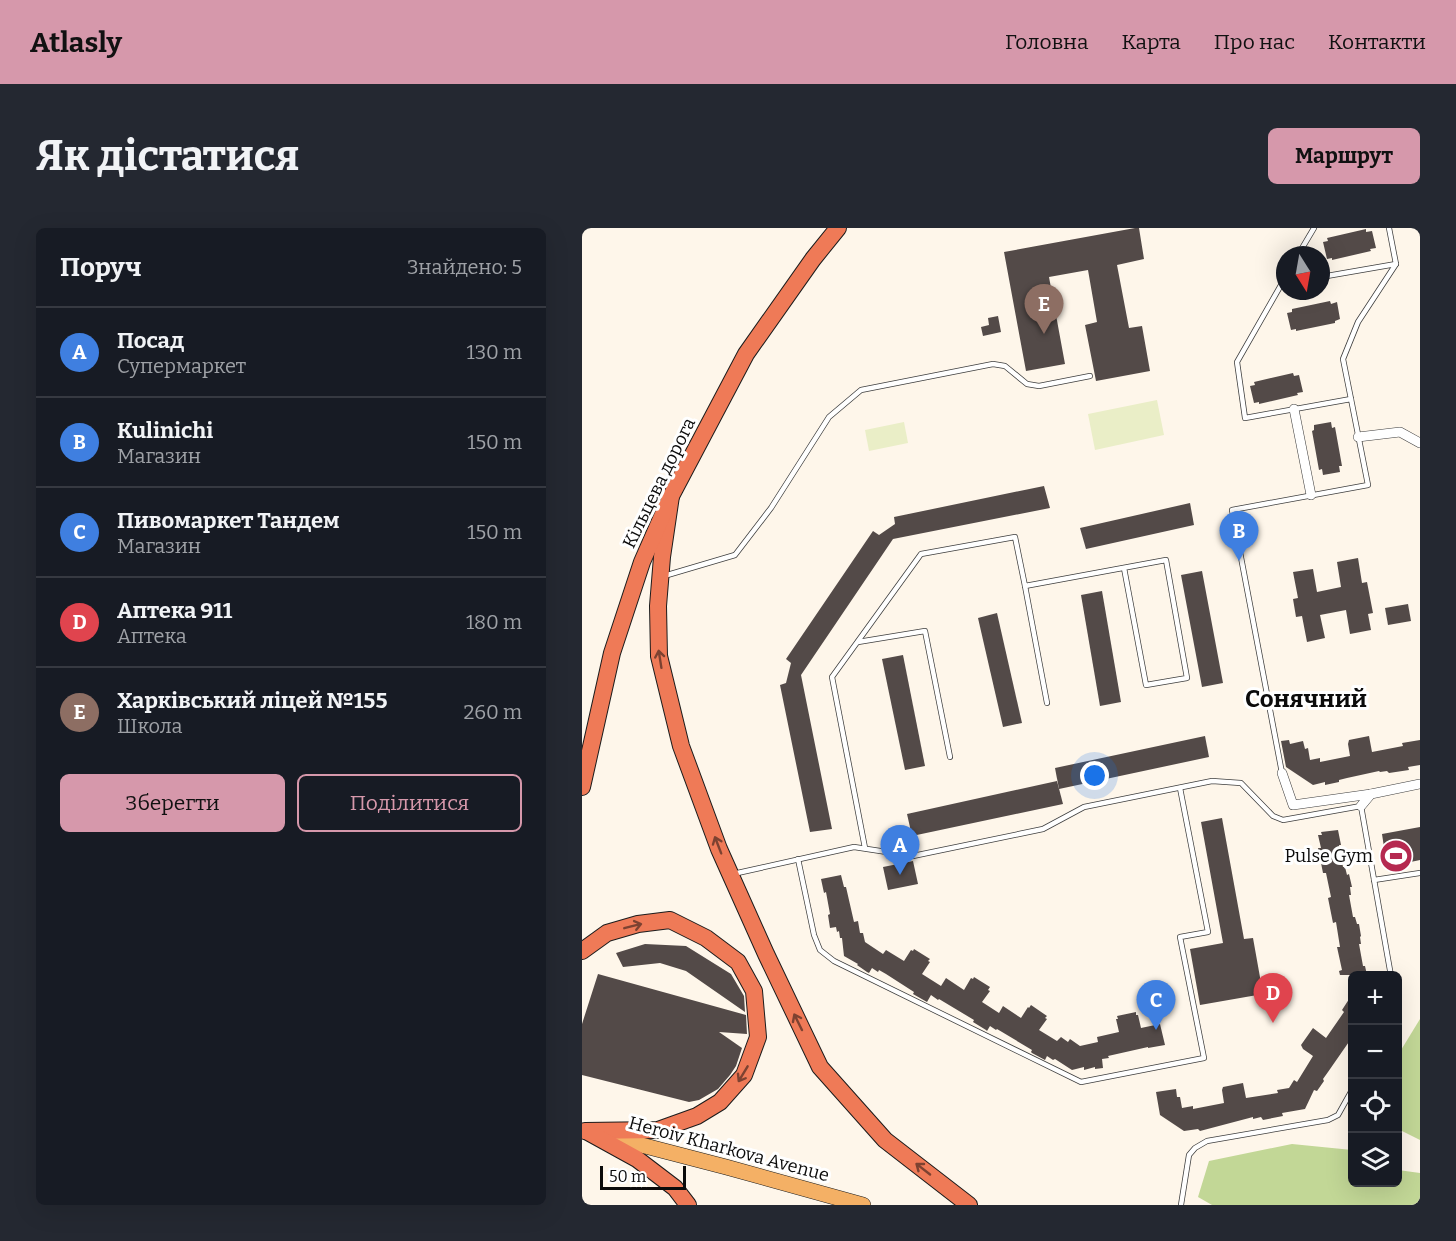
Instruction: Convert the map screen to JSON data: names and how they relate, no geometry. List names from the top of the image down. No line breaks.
{"streets":{"highway":["Кільцева дорога"],"main road":["Heroiv Kharkova Avenue"]},"districts":["Сонячний"],"places":{"sports":["Pulse Gym"]},"scale_bar":"50 m","north":"bottom","page":{"header":"Atlasly","nav":["Головна","Карта","Про нас","Контакти"],"buttons":["Маршрут",["Зберегти","Поділитися"]],"title":"Як дістатися","heading":["Поруч","Знайдено: 5"],"pins":["E","B","A","D","C"],"list":[{"mark":"A","name":"Посад","note":"Супермаркет","value":"130 m"},{"mark":"B","name":"Kulinichi","note":"Магазин","value":"150 m"},{"mark":"C","name":"Пивомаркет Тандем","note":"Магазин","value":"150 m"},{"mark":"D","name":"Аптека 911","note":"Аптека","value":"180 m"},{"mark":"E","name":"Харківський ліцей №155","note":"Школа","value":"260 m"}],"map_buttons":["+","−"],"scale":"50 m"}}
